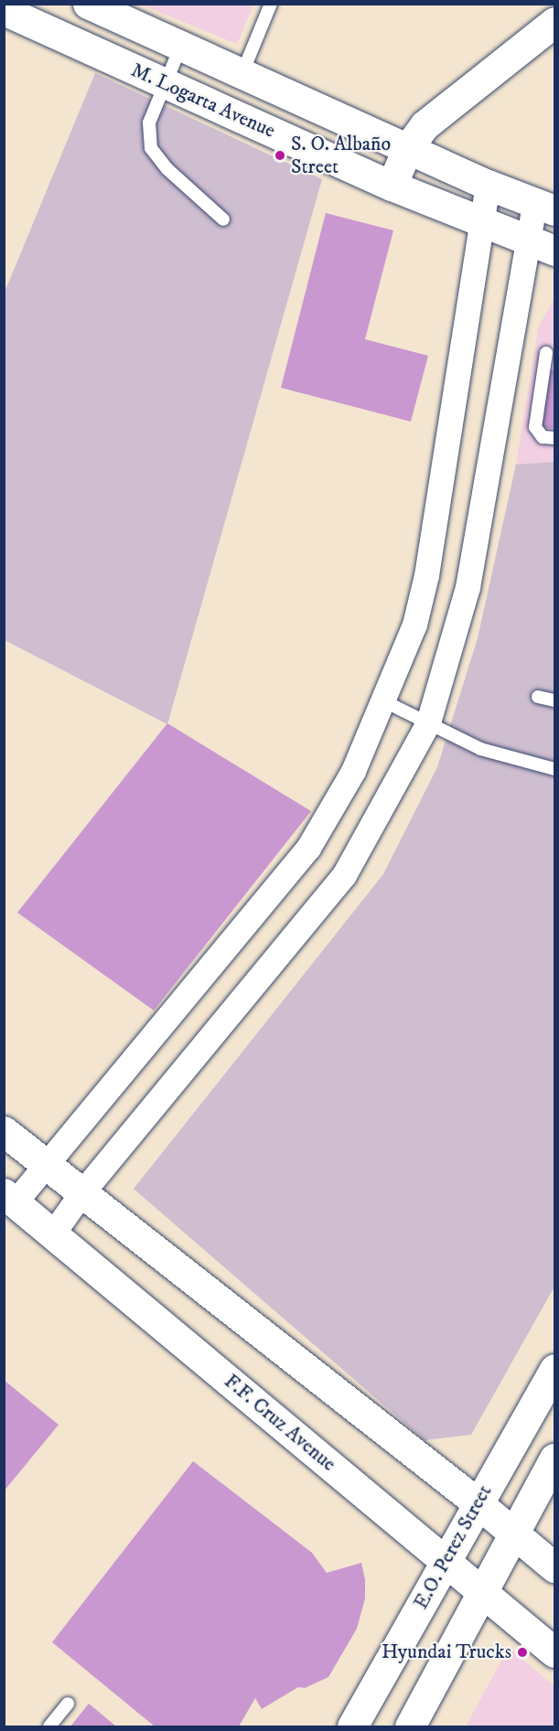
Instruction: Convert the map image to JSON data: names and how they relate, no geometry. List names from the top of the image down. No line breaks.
{"streets":{"main road":["M. Logarta Avenue","F.F. Cruz Avenue","E.O. Perez Street"]},"crossings":[["F.F. Cruz Avenue","E.O. Perez Street"]],"places":["S. O. Albaño Street","Hyundai Trucks"]}
